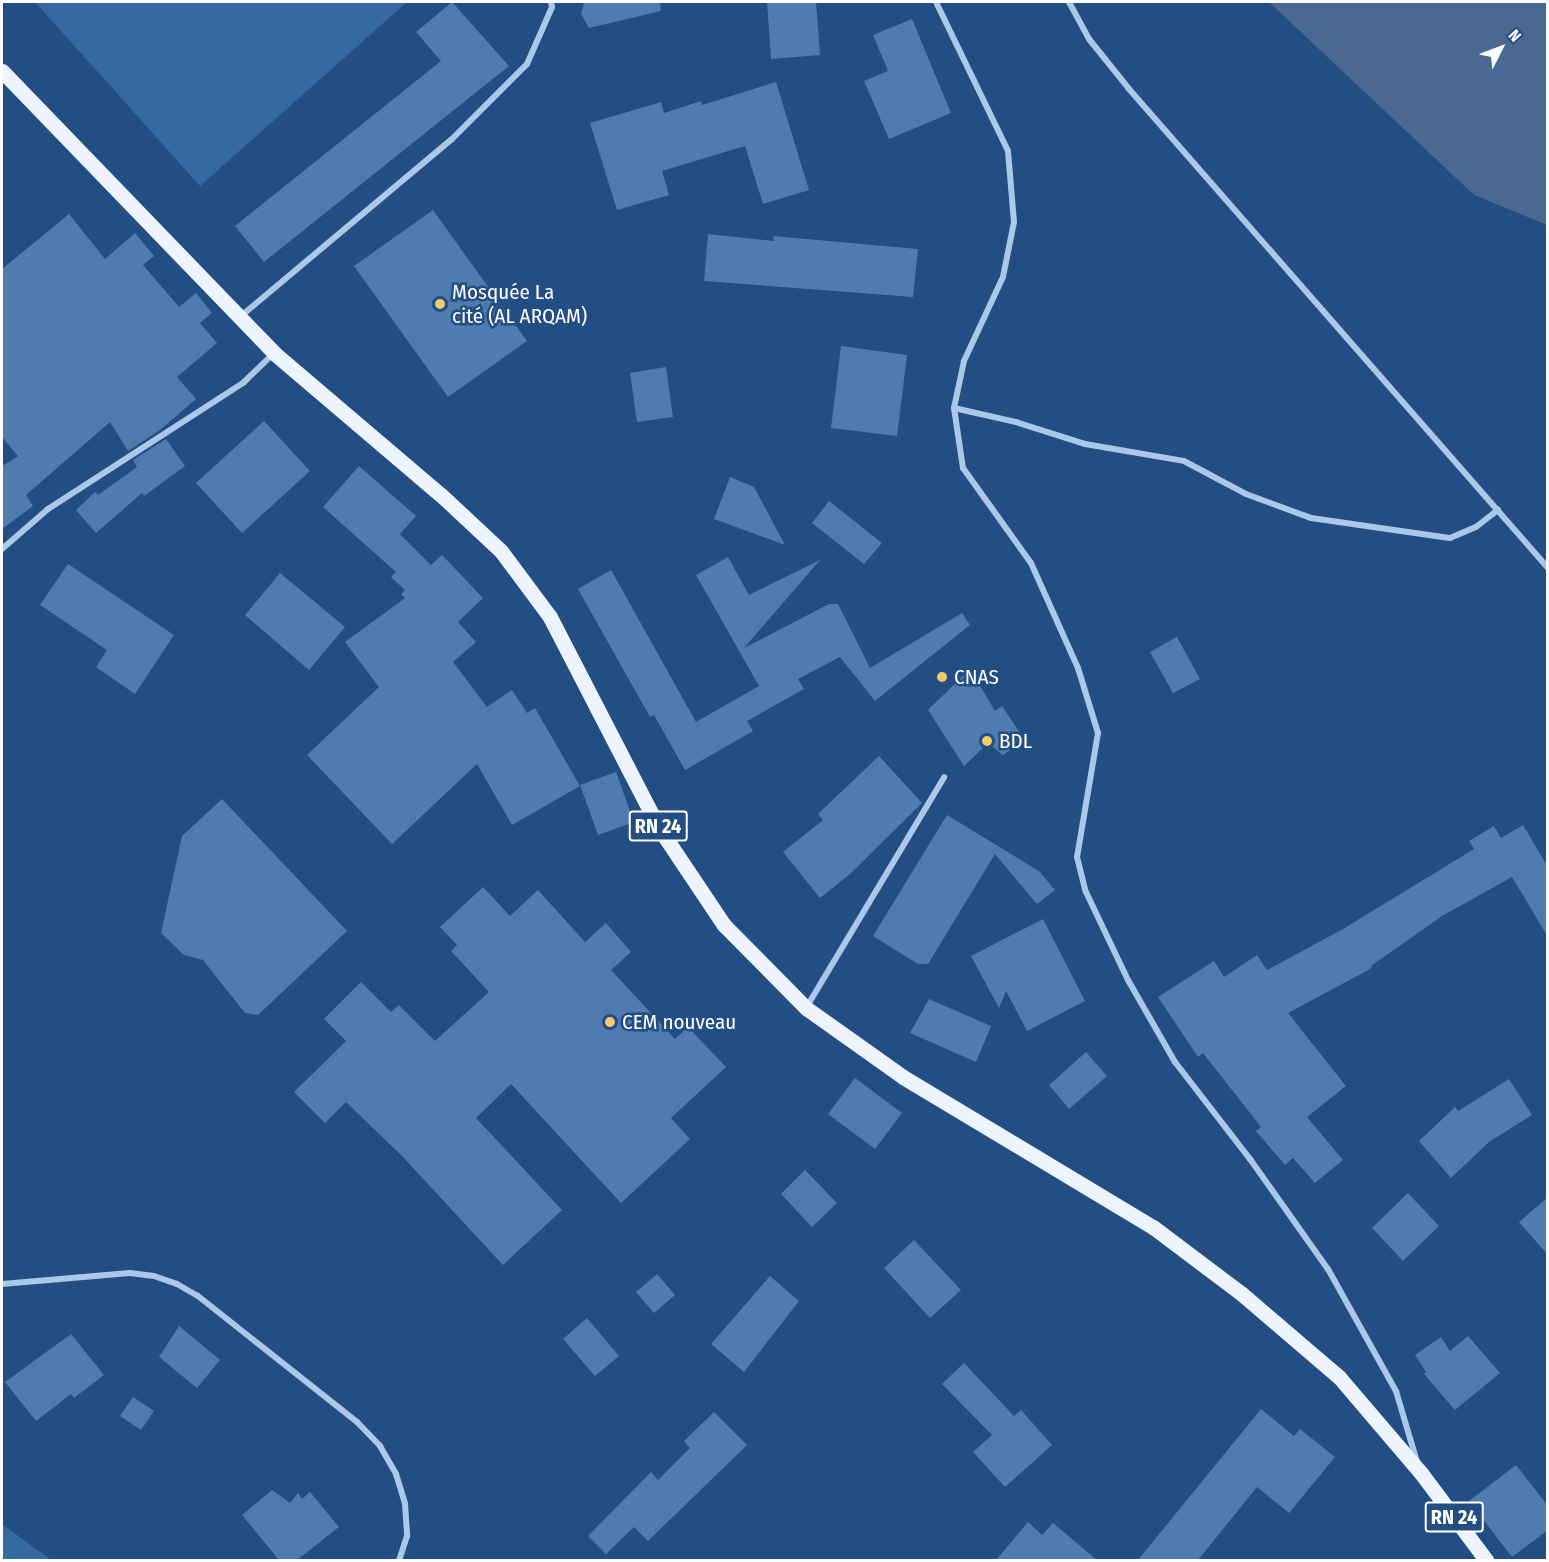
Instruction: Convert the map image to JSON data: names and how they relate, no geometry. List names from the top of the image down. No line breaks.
{"streets":{"main road":["RN 24"]},"places":["Mosquée La cité (AL ARQAM)","CNAS","BDL","CEM nouveau"],"north":"top right"}
